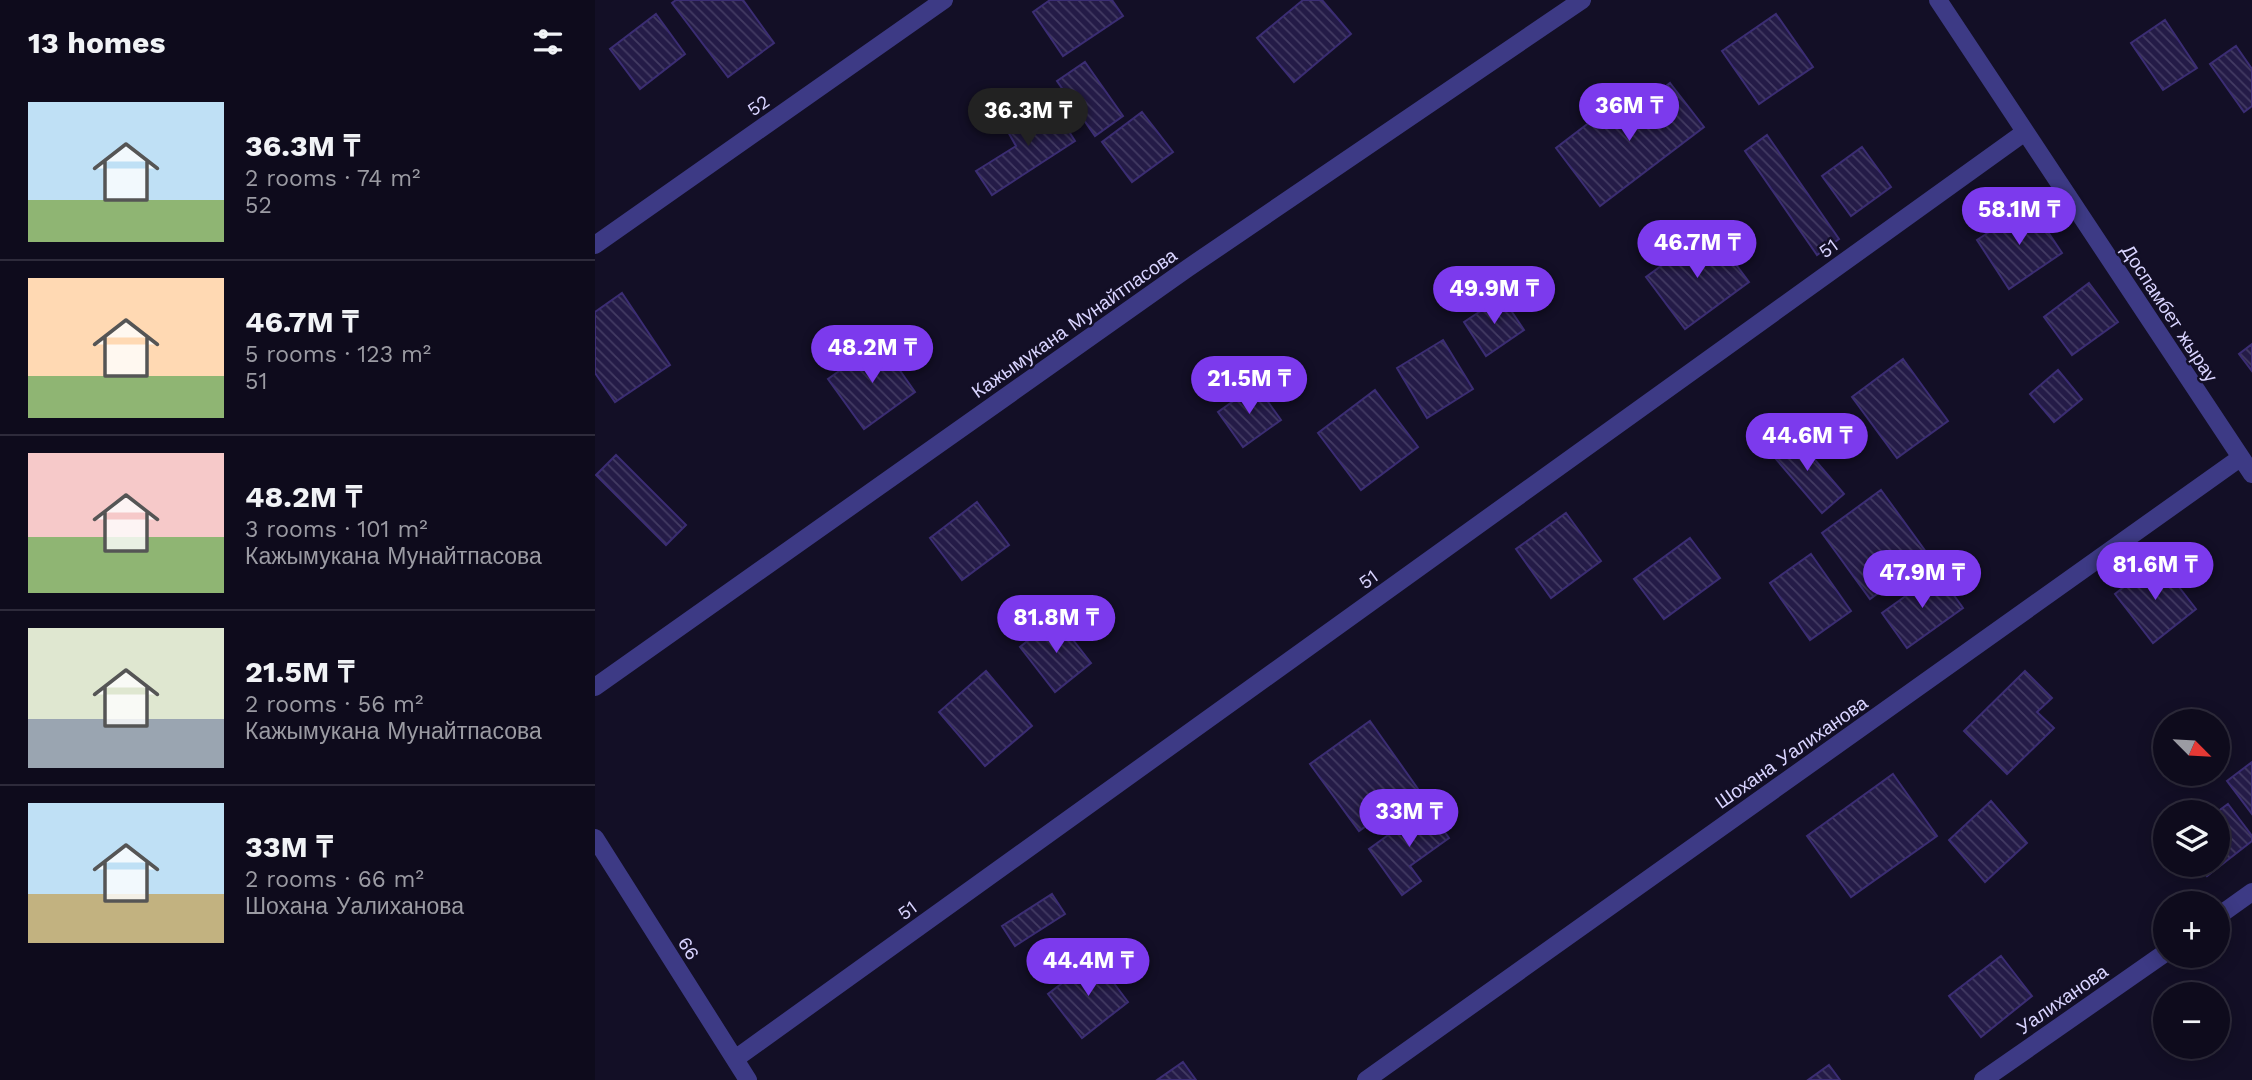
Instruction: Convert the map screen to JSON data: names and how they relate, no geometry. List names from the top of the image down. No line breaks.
{"streets":{"street":["52","51","Доспамбет жырау","Кажымукана Мунайтпасова","Шохана Уалиханова","66","Уалиханова"]},"crossings":[["51","Доспамбет жырау"],["51","66"],["Доспамбет жырау","Шохана Уалиханова"]],"north":"bottom right","page":{"heading":"13 homes","price":["36M ₸","36.3M ₸","58.1M ₸","46.7M ₸","49.9M ₸","48.2M ₸","21.5M ₸","44.6M ₸","81.6M ₸","47.9M ₸","81.8M ₸","33M ₸","44.4M ₸"],"list":[{"name":"36.3M ₸","note":"2 rooms · 74 m² · 52"},{"name":"46.7M ₸","note":"5 rooms · 123 m² · 51"},{"name":"48.2M ₸","note":"3 rooms · 101 m² · Кажымукана Мунайтпасова"},{"name":"21.5M ₸","note":"2 rooms · 56 m² · Кажымукана Мунайтпасова"},{"name":"33M ₸","note":"2 rooms · 66 m² · Шохана Уалиханова"}],"map_buttons":["+","−"]}}
